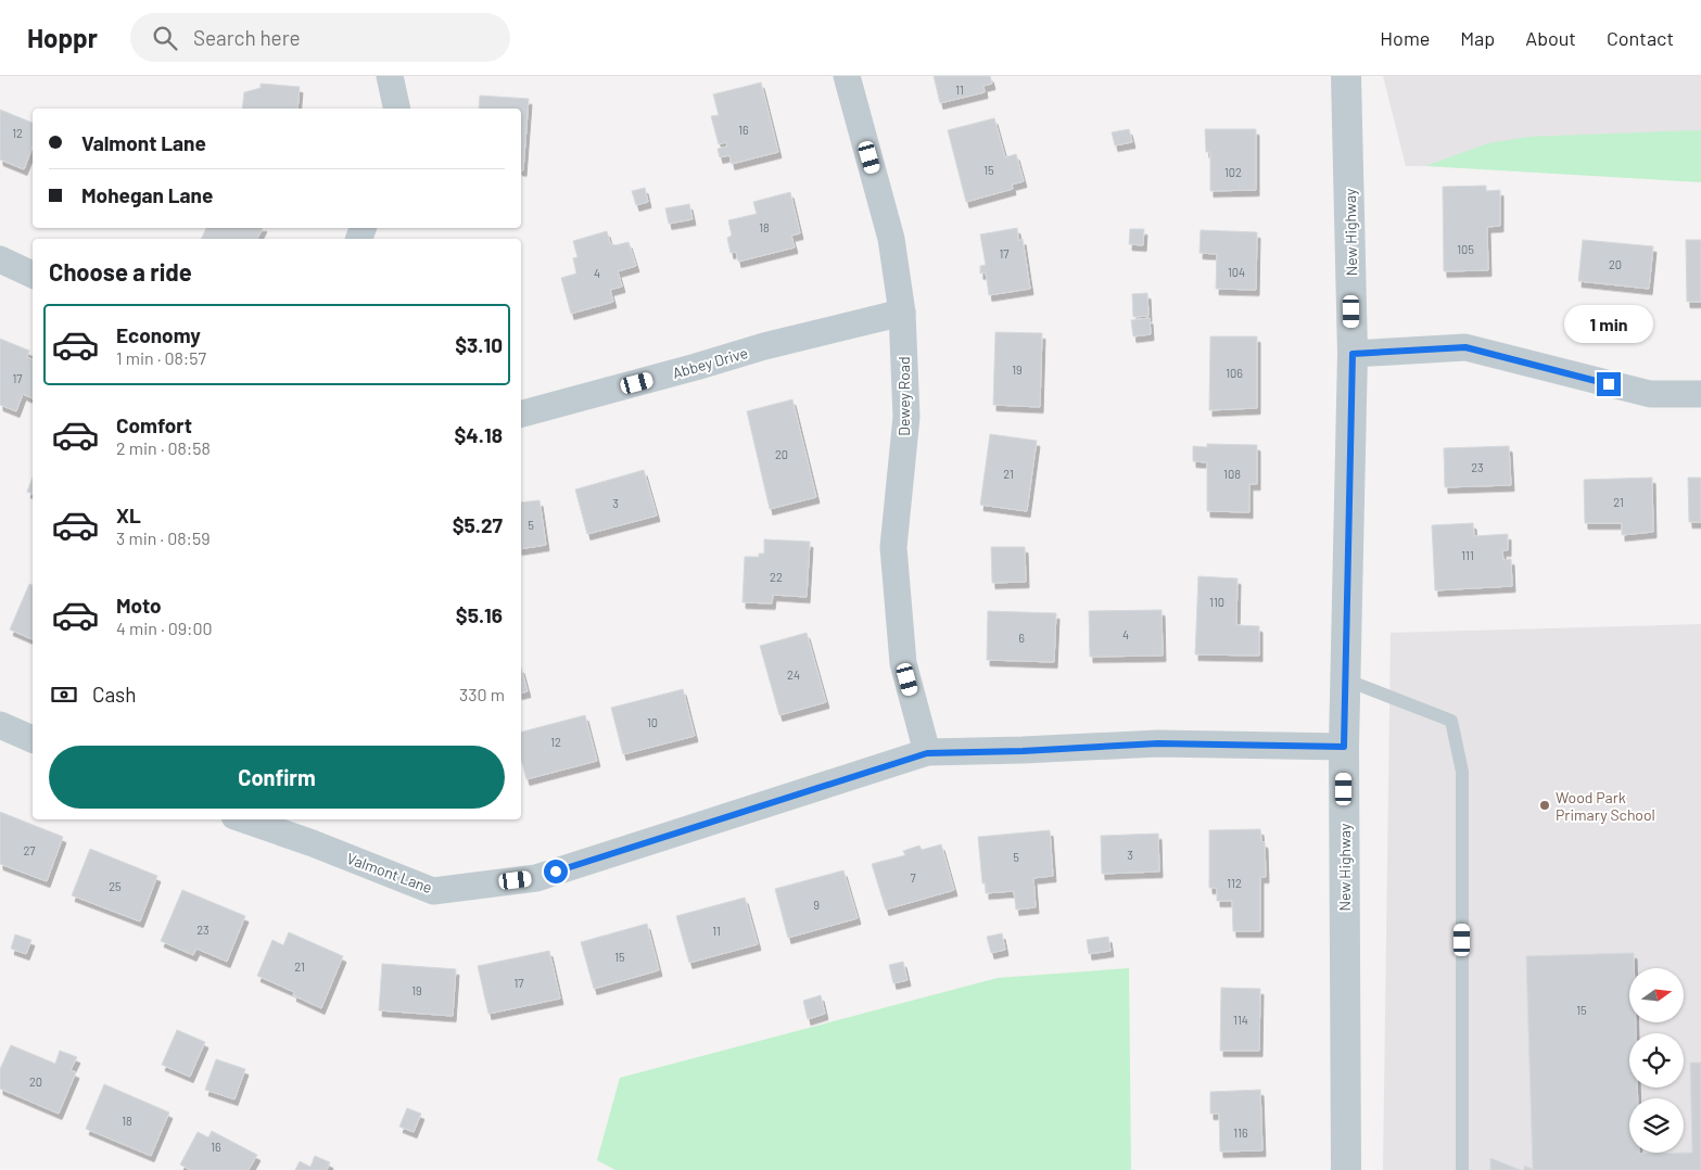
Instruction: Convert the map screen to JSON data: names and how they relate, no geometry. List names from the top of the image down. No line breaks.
{"streets":{"street":["New Highway","Abbey Drive","Dewey Road","Valmont Lane"]},"crossings":[["New Highway","Valmont Lane"],["Abbey Drive","Dewey Road"],["Dewey Road","Valmont Lane"]],"places":["Wood Park Primary School"],"house_numbers":["11","16","12","15","102","18","105","17","20","104","4","19","106","17","20","23","21","108","21","3","5","111","22","110","4","6","24","10","12","27","3","5","7","112","25","9","23","11","15","21","17","19","15","114","20","18","116","16"],"north":"right","page":{"header":"Hoppr","search":"Search here","nav":["Home","Map","About","Contact"],"banner":["Valmont Lane","Mohegan Lane"],"heading":"Choose a ride","list":[{"name":"Economy","note":"1 min · 08:57","value":"$3.10"},{"name":"Comfort","note":"2 min · 08:58","value":"$4.18"},{"name":"XL","note":"3 min · 08:59","value":"$5.27"},{"name":"Moto","note":"4 min · 09:00","value":"$5.16"}],"bubble":"1 min","pay":["Cash","330 m"],"buttons":"Confirm"}}
